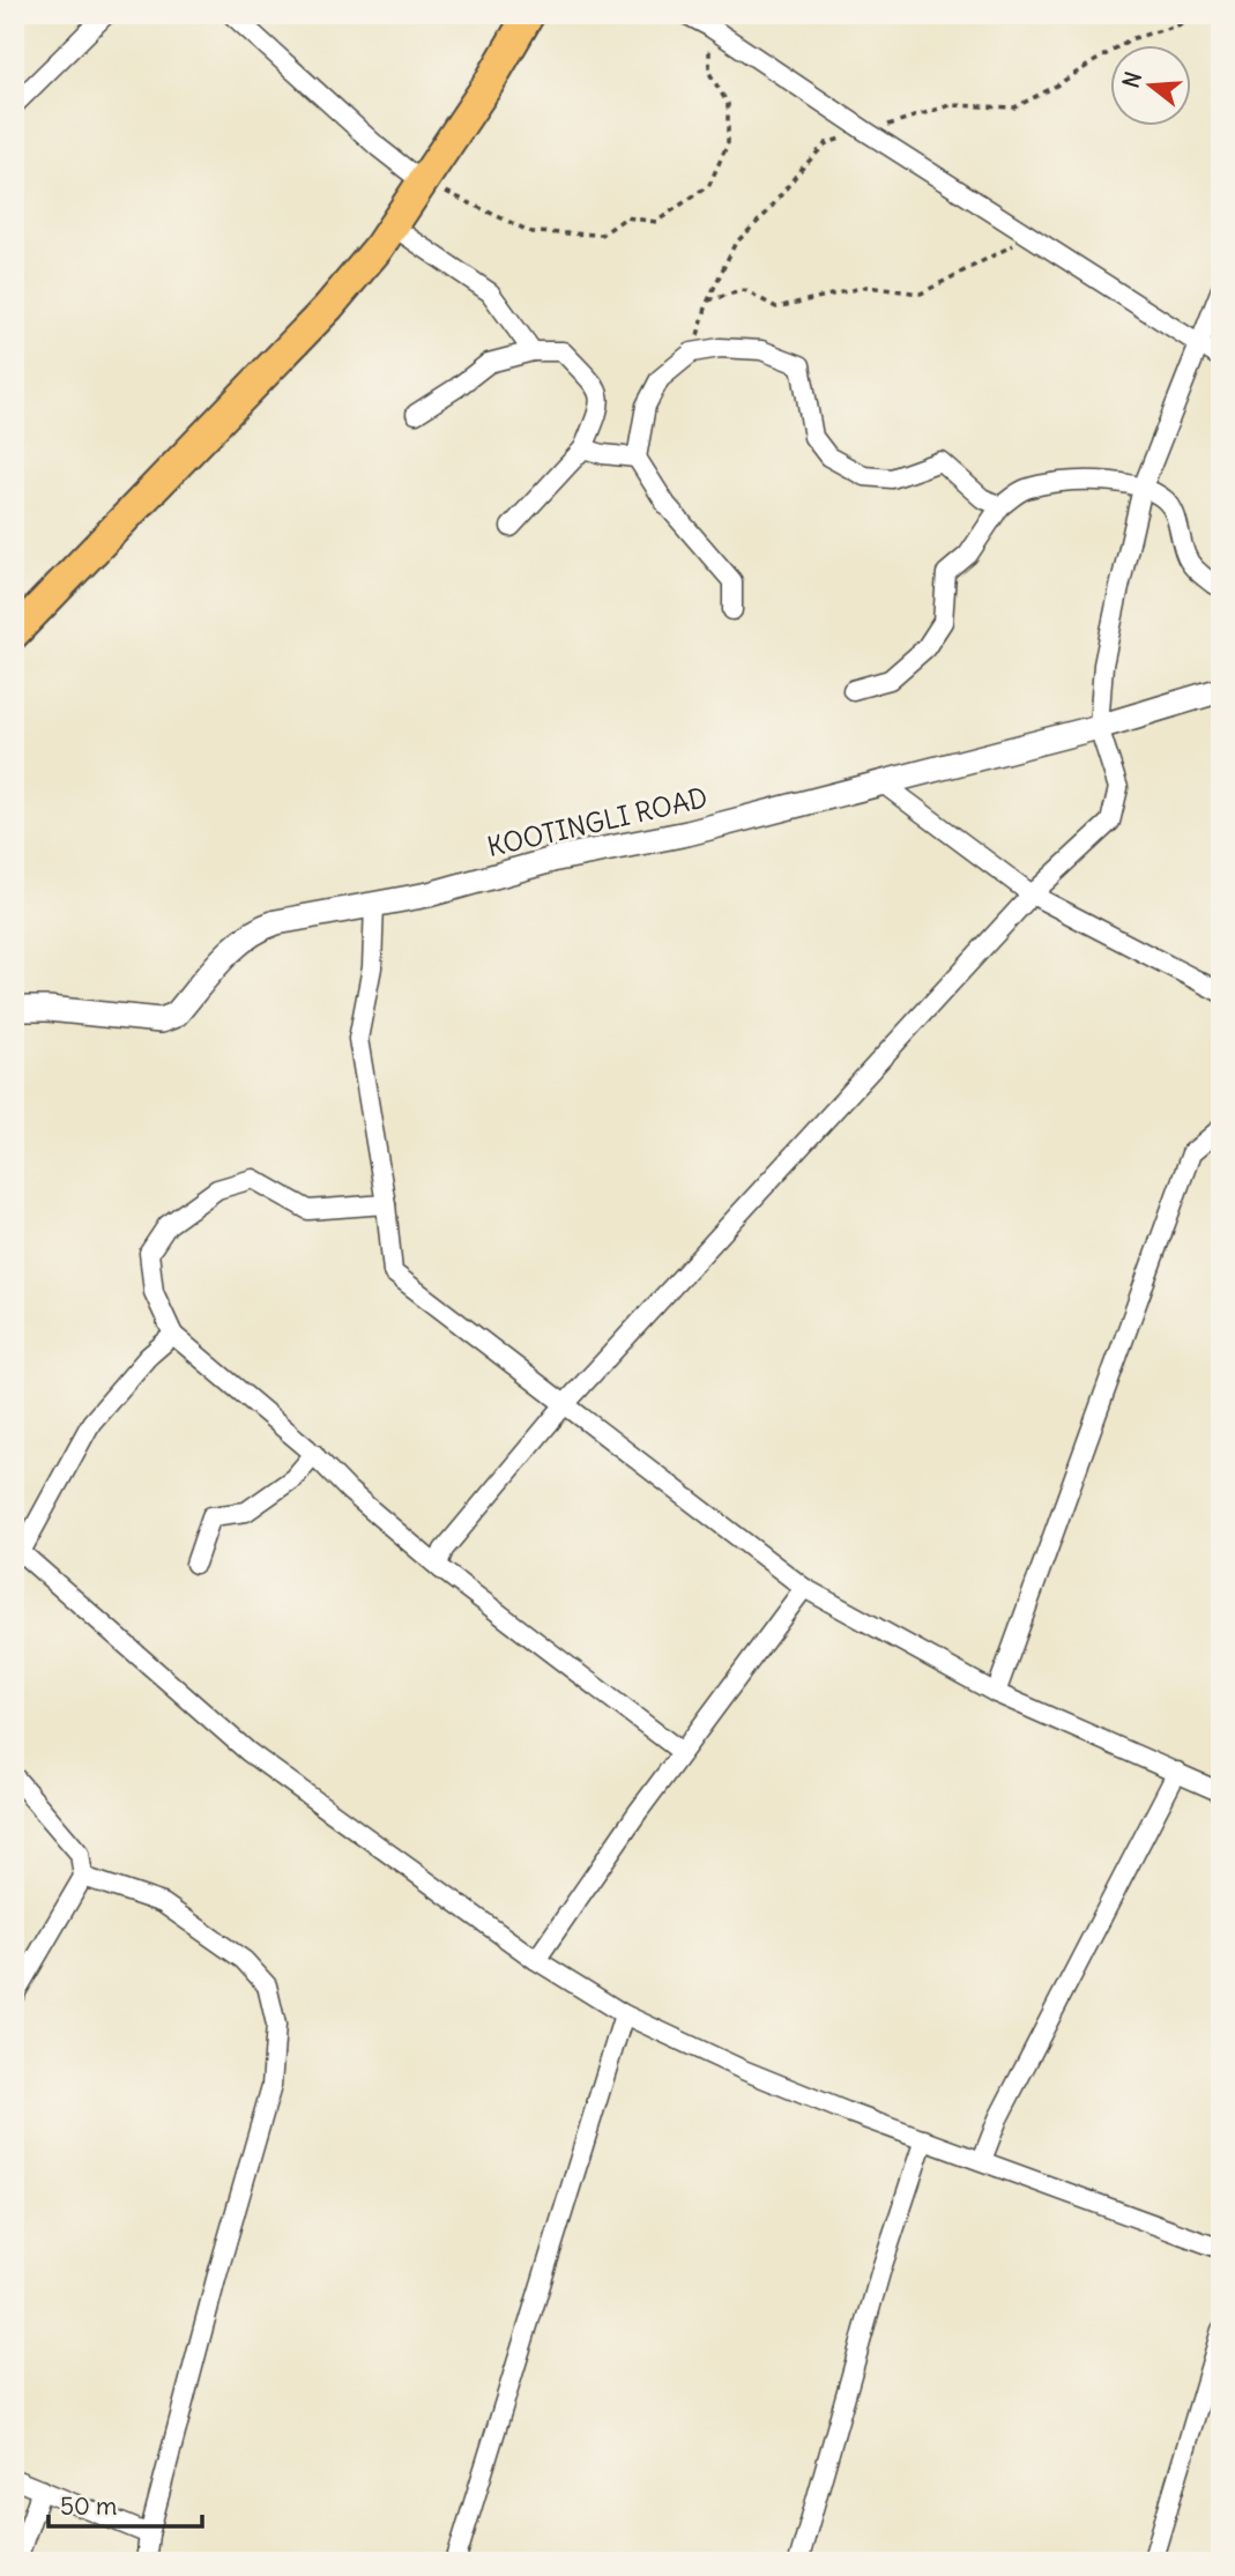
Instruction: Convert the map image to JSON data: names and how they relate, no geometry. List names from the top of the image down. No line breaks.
{"streets":{"street":["KOOTINGLI ROAD"]},"scale_bar":"50 m","north":"left"}
